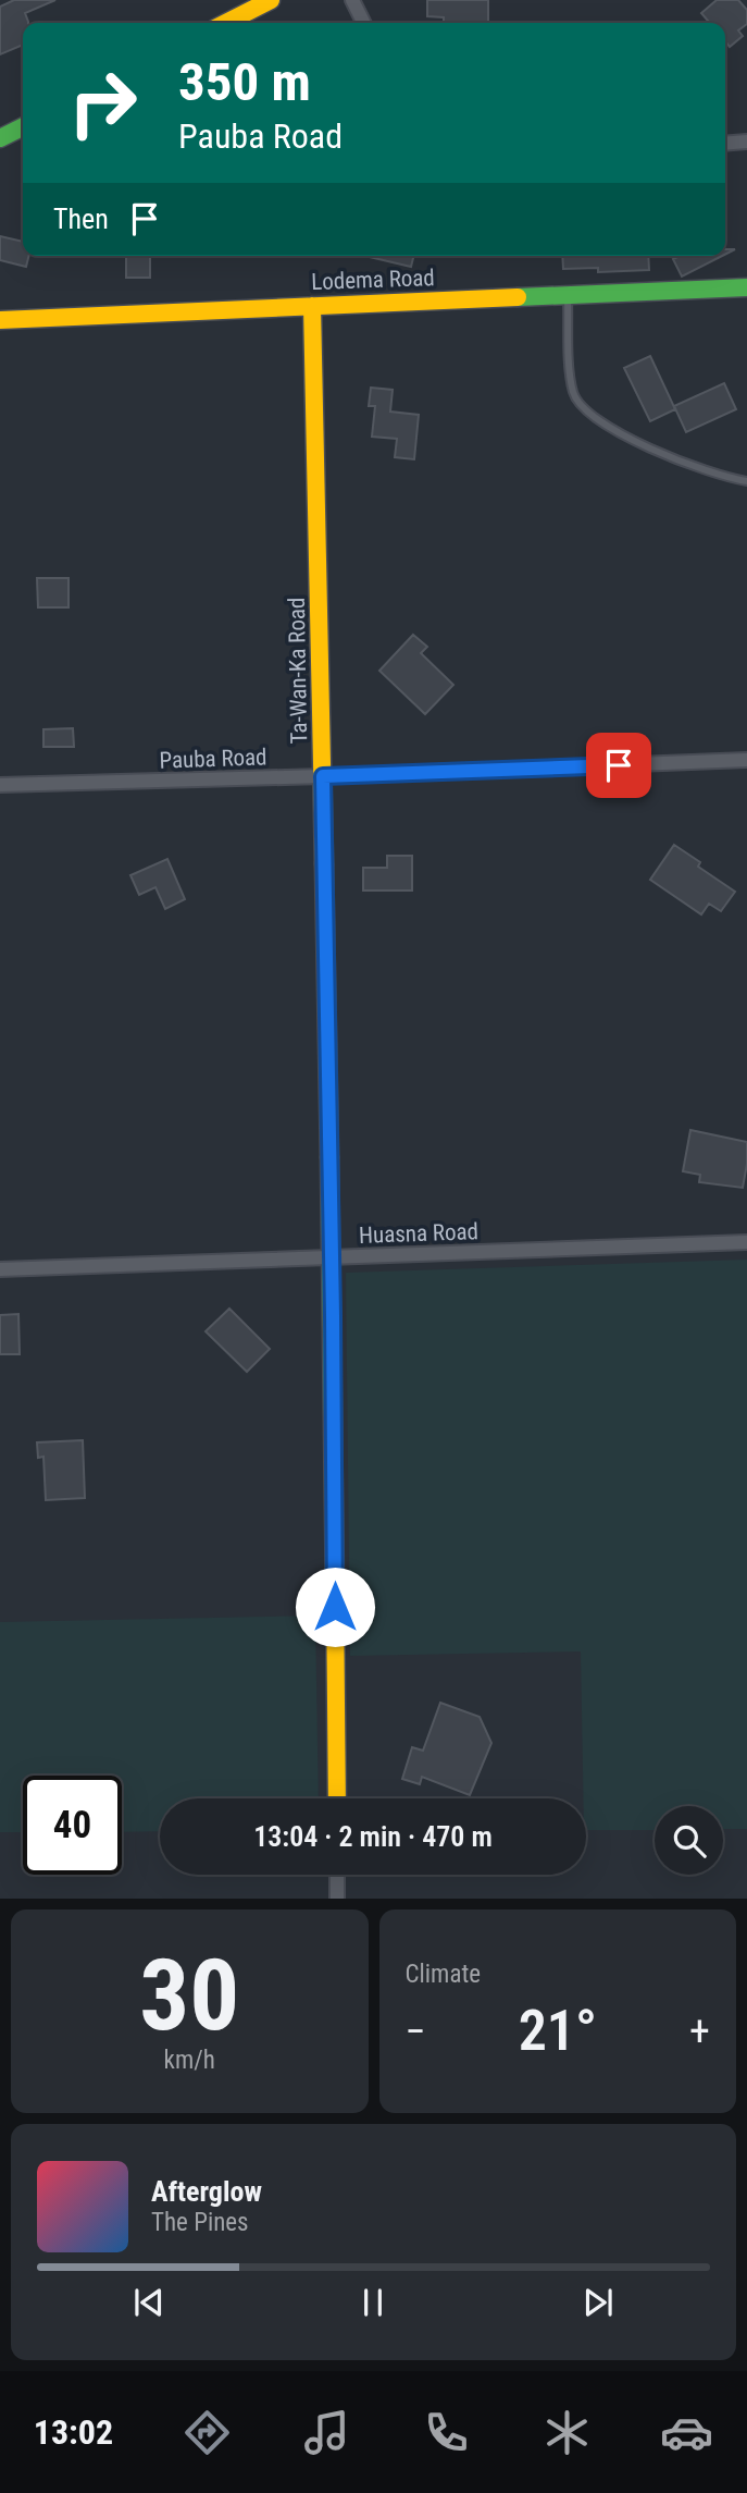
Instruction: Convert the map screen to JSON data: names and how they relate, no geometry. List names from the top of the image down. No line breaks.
{"streets":{"street":["Lodema Road","Ta-Wan-Ka Road","Pauba Road","Huasna Road"]},"crossings":[["Lodema Road","Ta-Wan-Ka Road"],["Ta-Wan-Ka Road","Pauba Road"],["Ta-Wan-Ka Road","Huasna Road"]],"page":{"turn":["350 m","Pauba Road"],"then":"Then","limit":"40","trip":"13:04 · 2 min · 470 m","tile":[["30","km/h"],"Climate"],"heat":["−","21°","+"],"song":["Afterglow","The Pines"],"tabs":"13:02"}}
